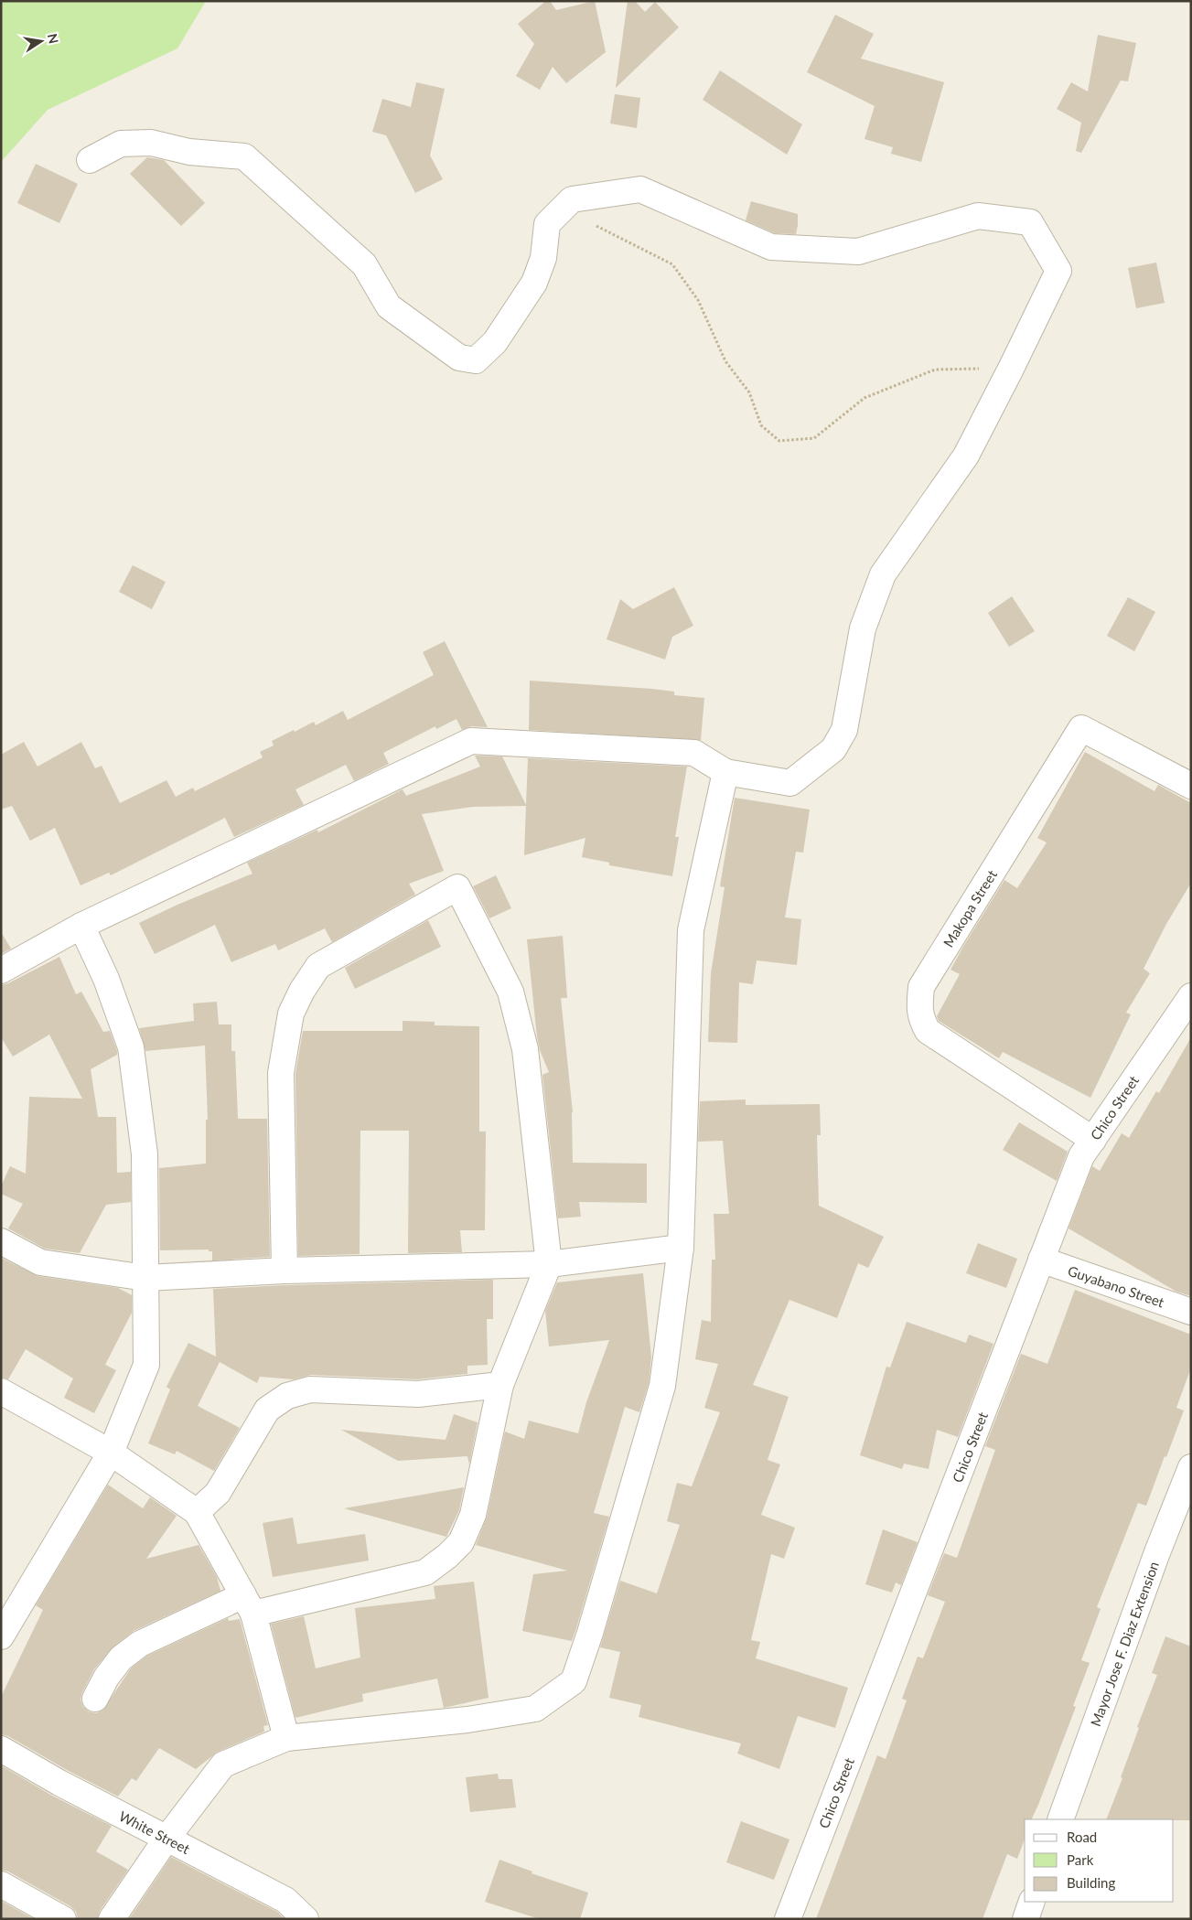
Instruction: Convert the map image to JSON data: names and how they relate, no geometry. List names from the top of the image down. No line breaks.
{"streets":{"street":["Makopa Street","Chico Street","Guyabano Street","Mayor Jose F. Diaz Extension","White Street"]},"crossings":[["Makopa Street","Chico Street"],["Chico Street","Guyabano Street"]],"legend":["Road","Park","Building"],"north":"right"}
